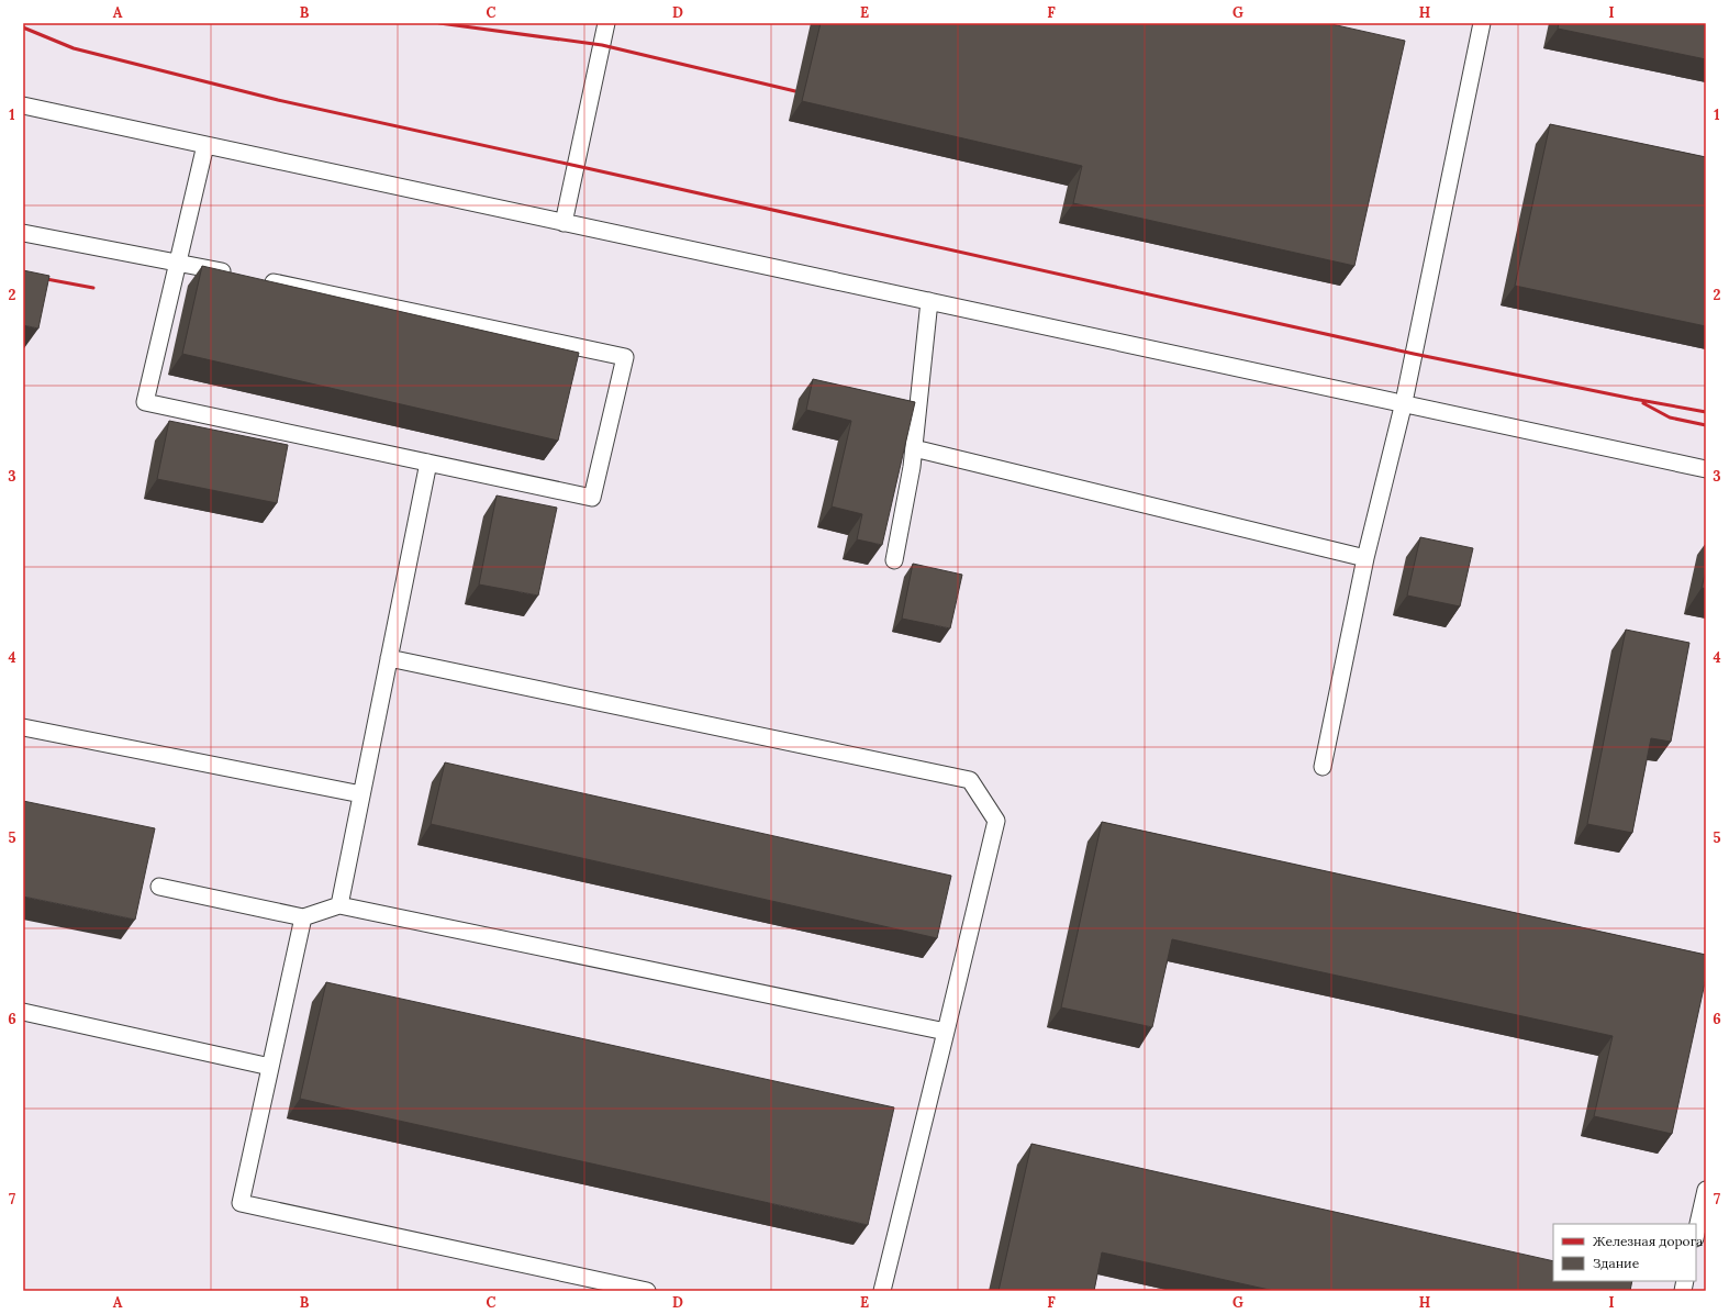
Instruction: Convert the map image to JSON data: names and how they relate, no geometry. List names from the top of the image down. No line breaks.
{"legend":["Железная дорога","Здание"],"grid":{"columns":["A","B","C","D","E","F","G","H","I"],"rows":["1","2","3","4","5","6","7"]}}
